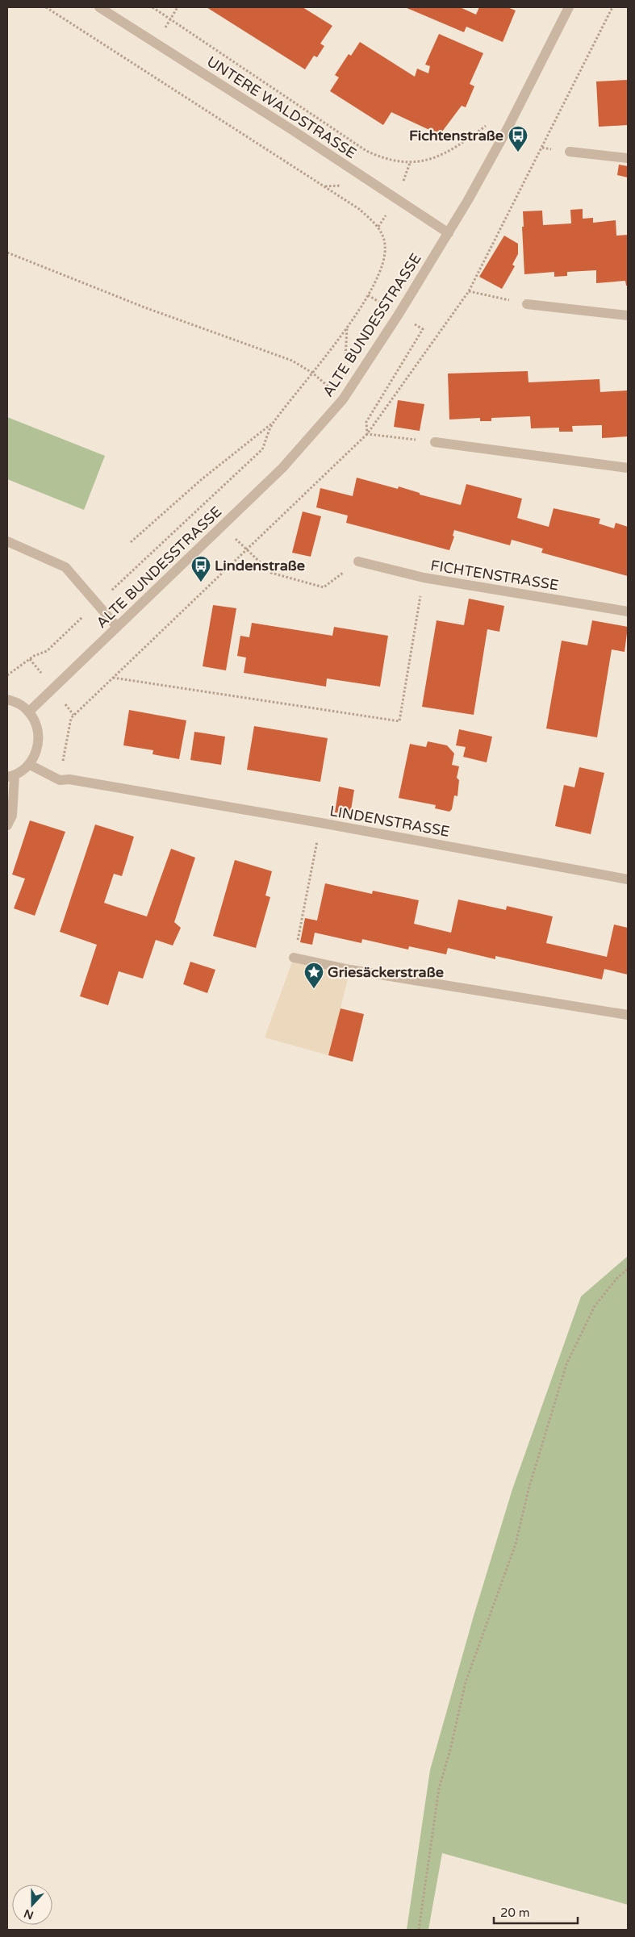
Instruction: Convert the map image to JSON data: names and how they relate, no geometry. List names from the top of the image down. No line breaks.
{"streets":{"street":["UNTERE WALDSTRASSE","ALTE BUNDESSTRASSE","FICHTENSTRASSE","LINDENSTRASSE"]},"crossings":[["UNTERE WALDSTRASSE","ALTE BUNDESSTRASSE"]],"places":{"bus stop":["Fichtenstraße","Lindenstraße"],"place":["Griesäckerstraße"]},"scale_bar":"20 m","north":"bottom"}
